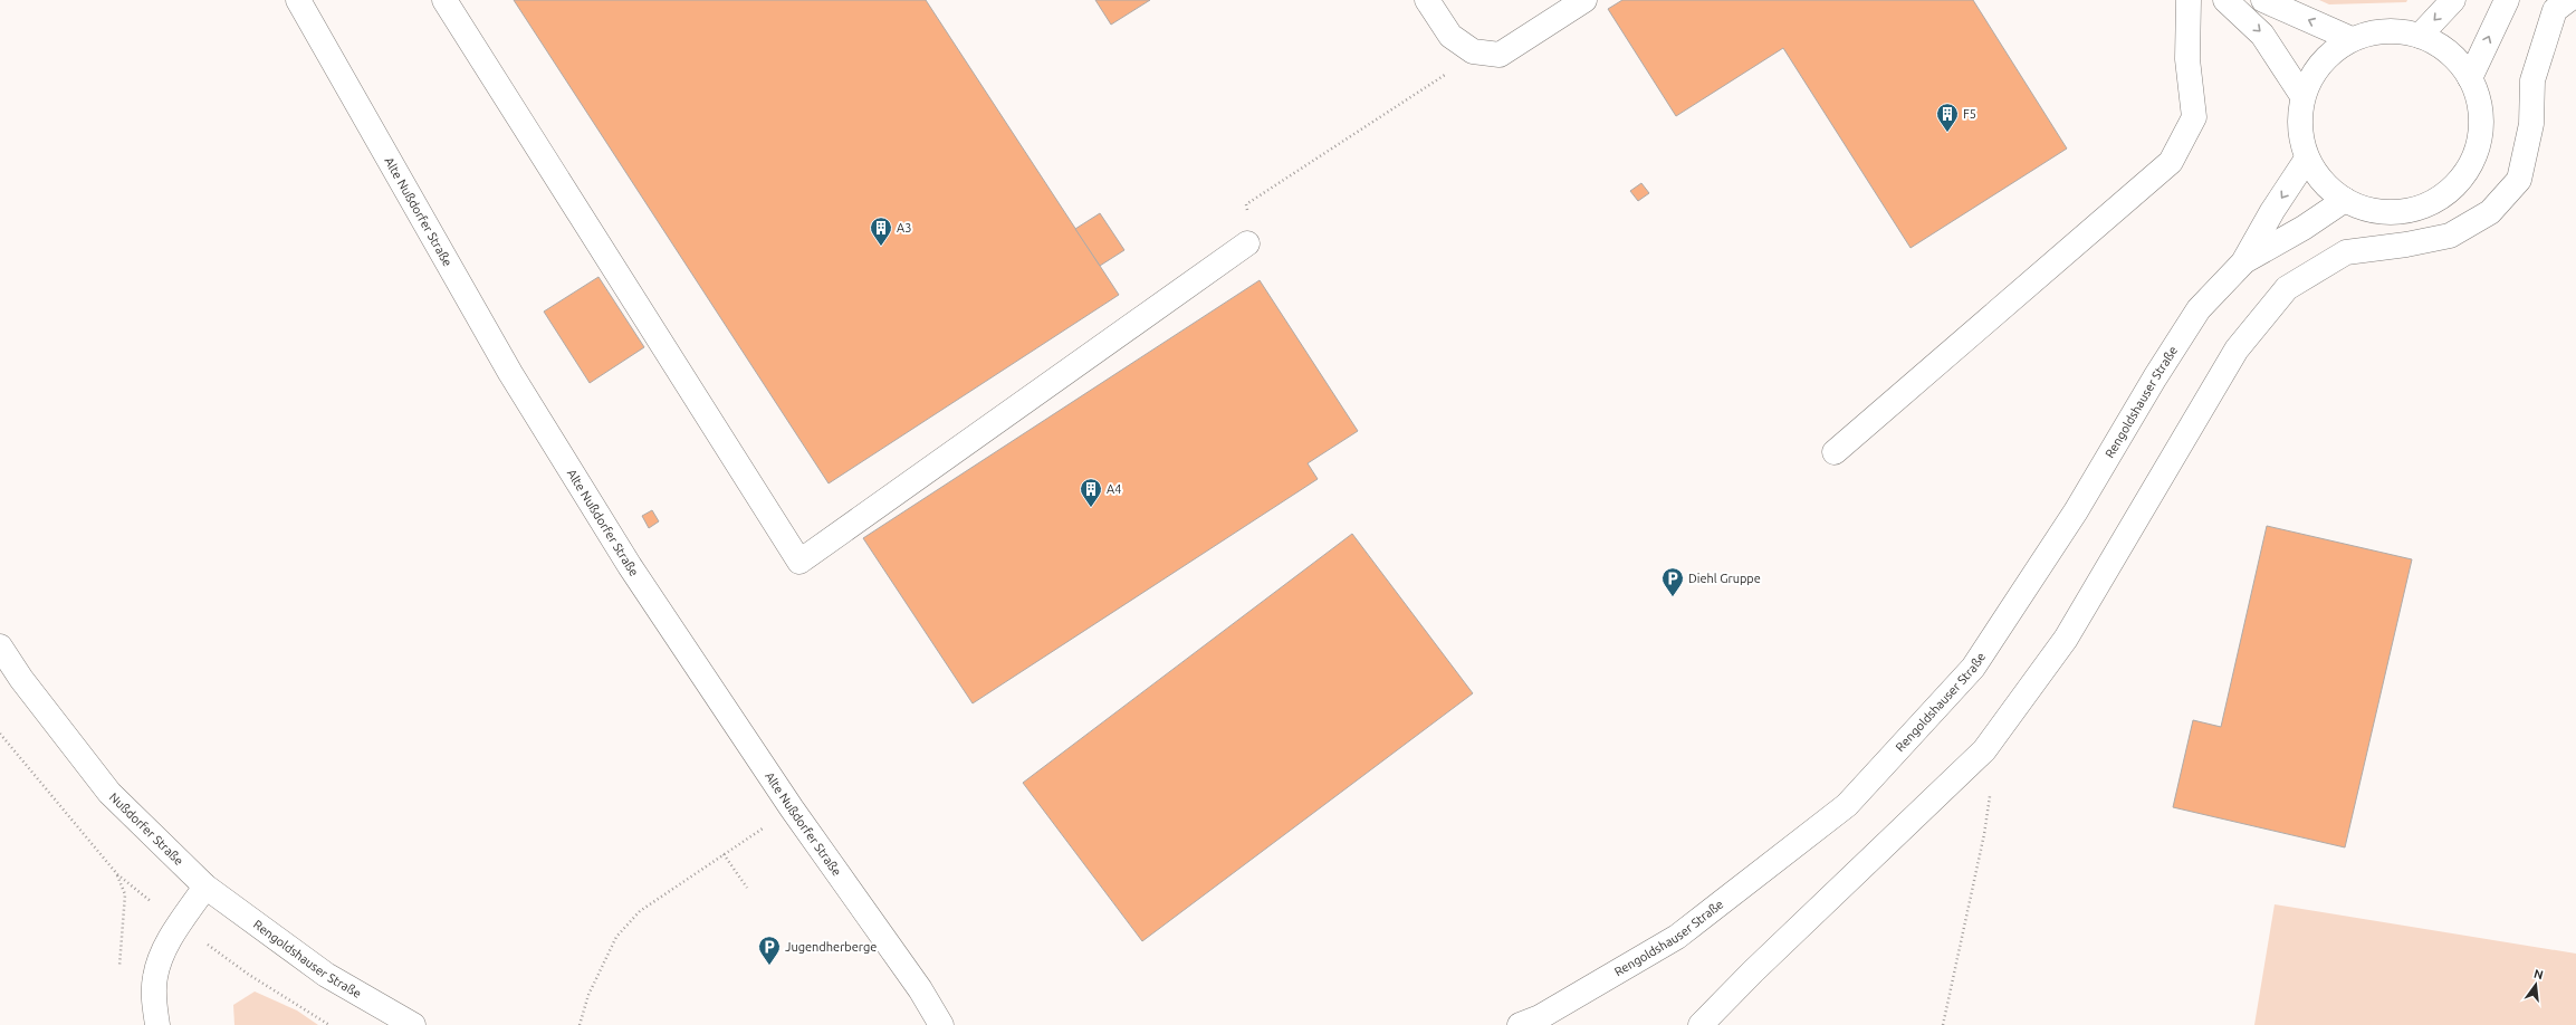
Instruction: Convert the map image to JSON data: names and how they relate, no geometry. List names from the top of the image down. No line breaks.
{"streets":{"street":["Alte Nußdorfer Straße","Rengoldshauser Straße","Nußdorfer Straße"]},"crossings":[["Rengoldshauser Straße","Nußdorfer Straße"]],"places":{"building":["F5","A3","A4"],"parking":["Diehl Gruppe","Jugendherberge"]},"north":"top"}
